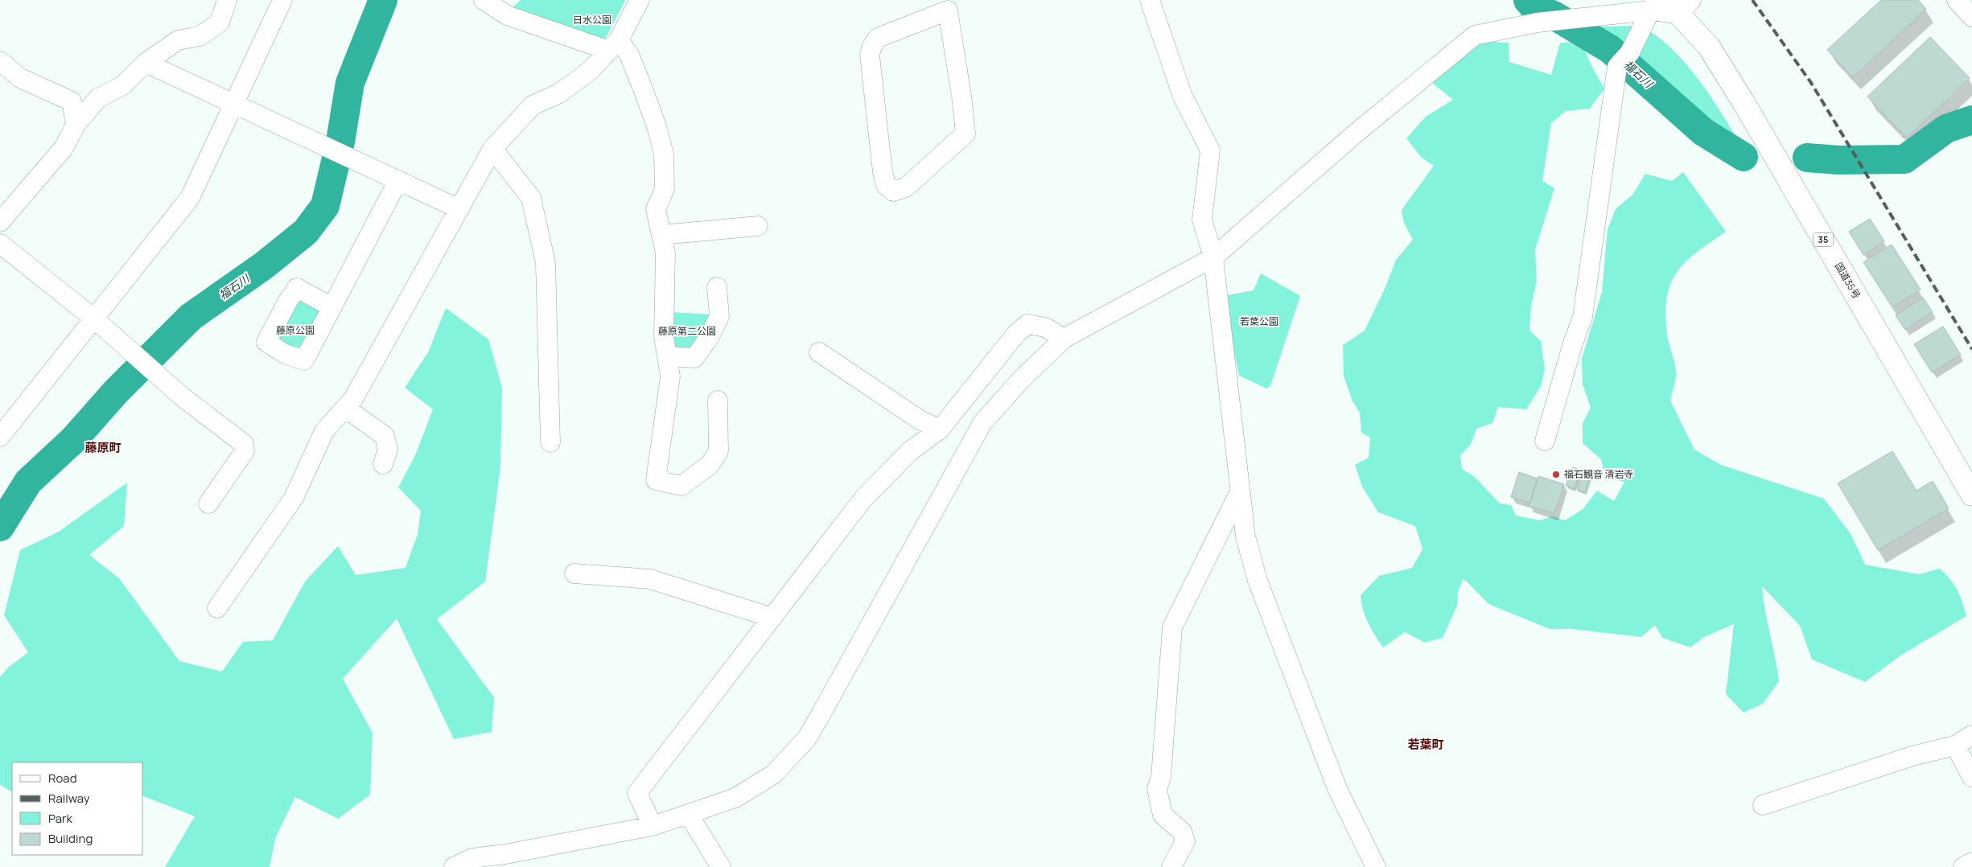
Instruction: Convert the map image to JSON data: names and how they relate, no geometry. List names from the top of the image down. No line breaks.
{"streets":{"highway":["35","国道35号"]},"districts":["藤原町","若葉町"],"water":["福石川"],"parks":["日水公園","若葉公園","藤原公園","藤原第二公園"],"places":["福石観音 清岩寺"],"legend":["Road","Railway","Park","Building"]}
